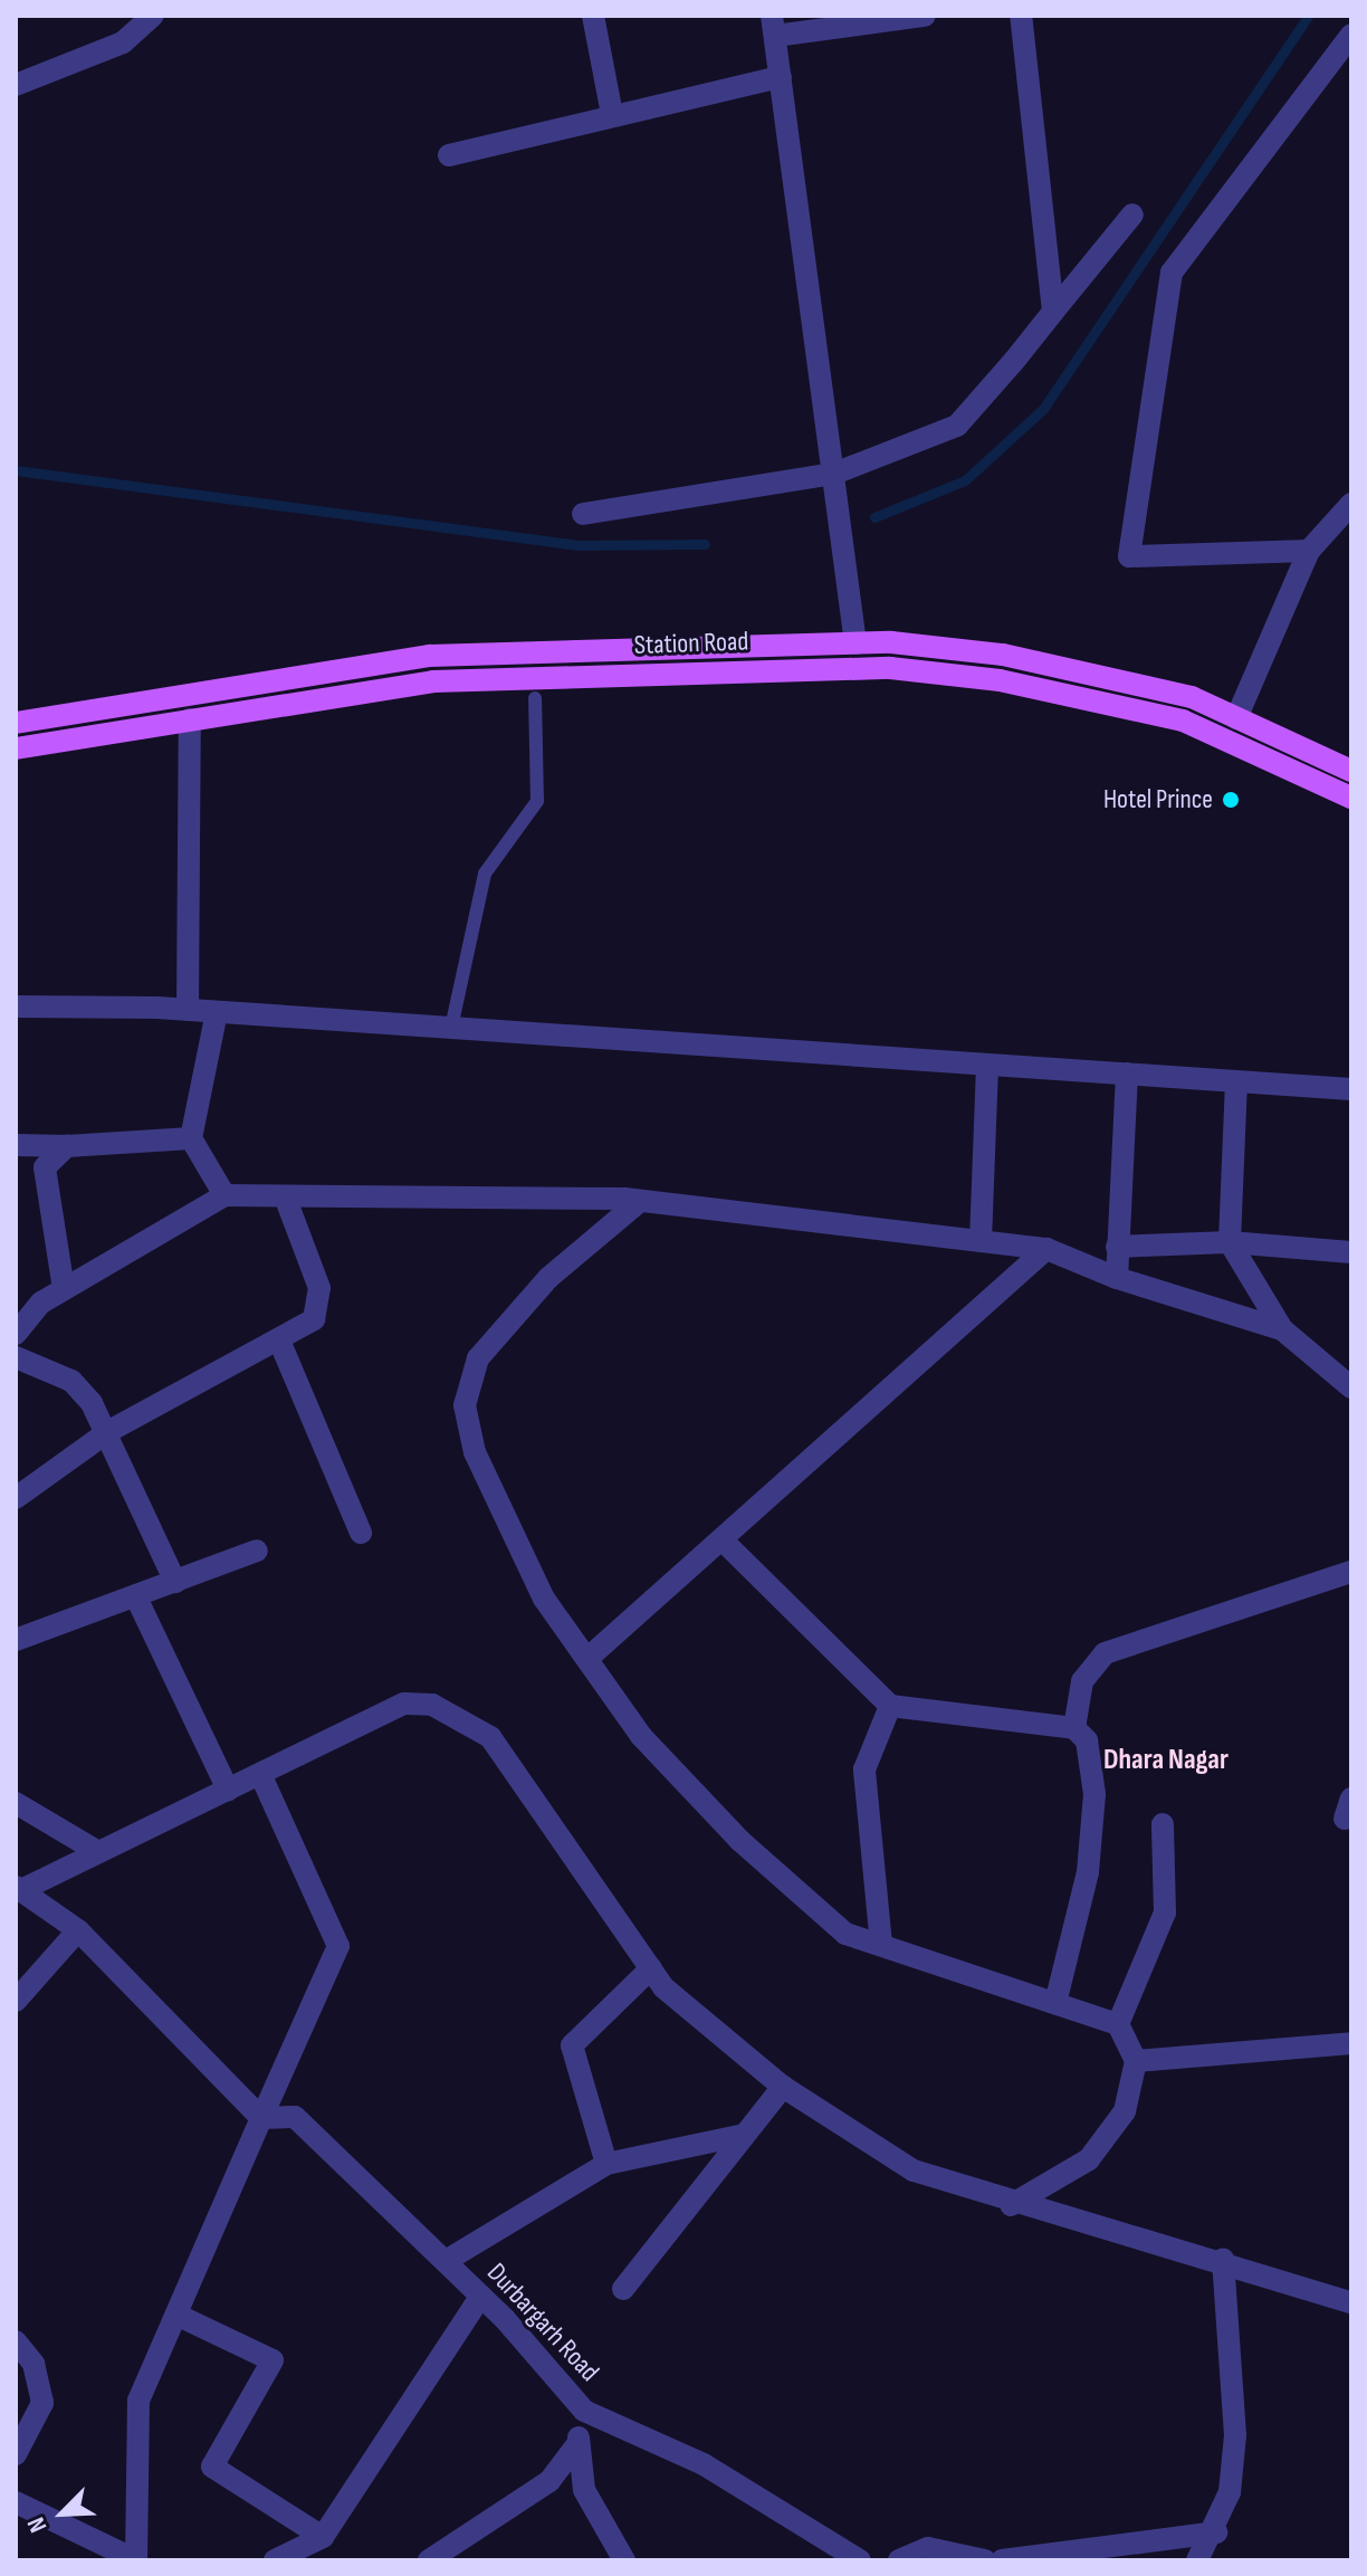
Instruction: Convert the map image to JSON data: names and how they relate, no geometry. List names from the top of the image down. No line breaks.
{"streets":{"main road":["Station Road"],"street":["Durbargarh Road"]},"districts":["Dhara Nagar"],"places":["Hotel Prince"],"north":"bottom left"}
